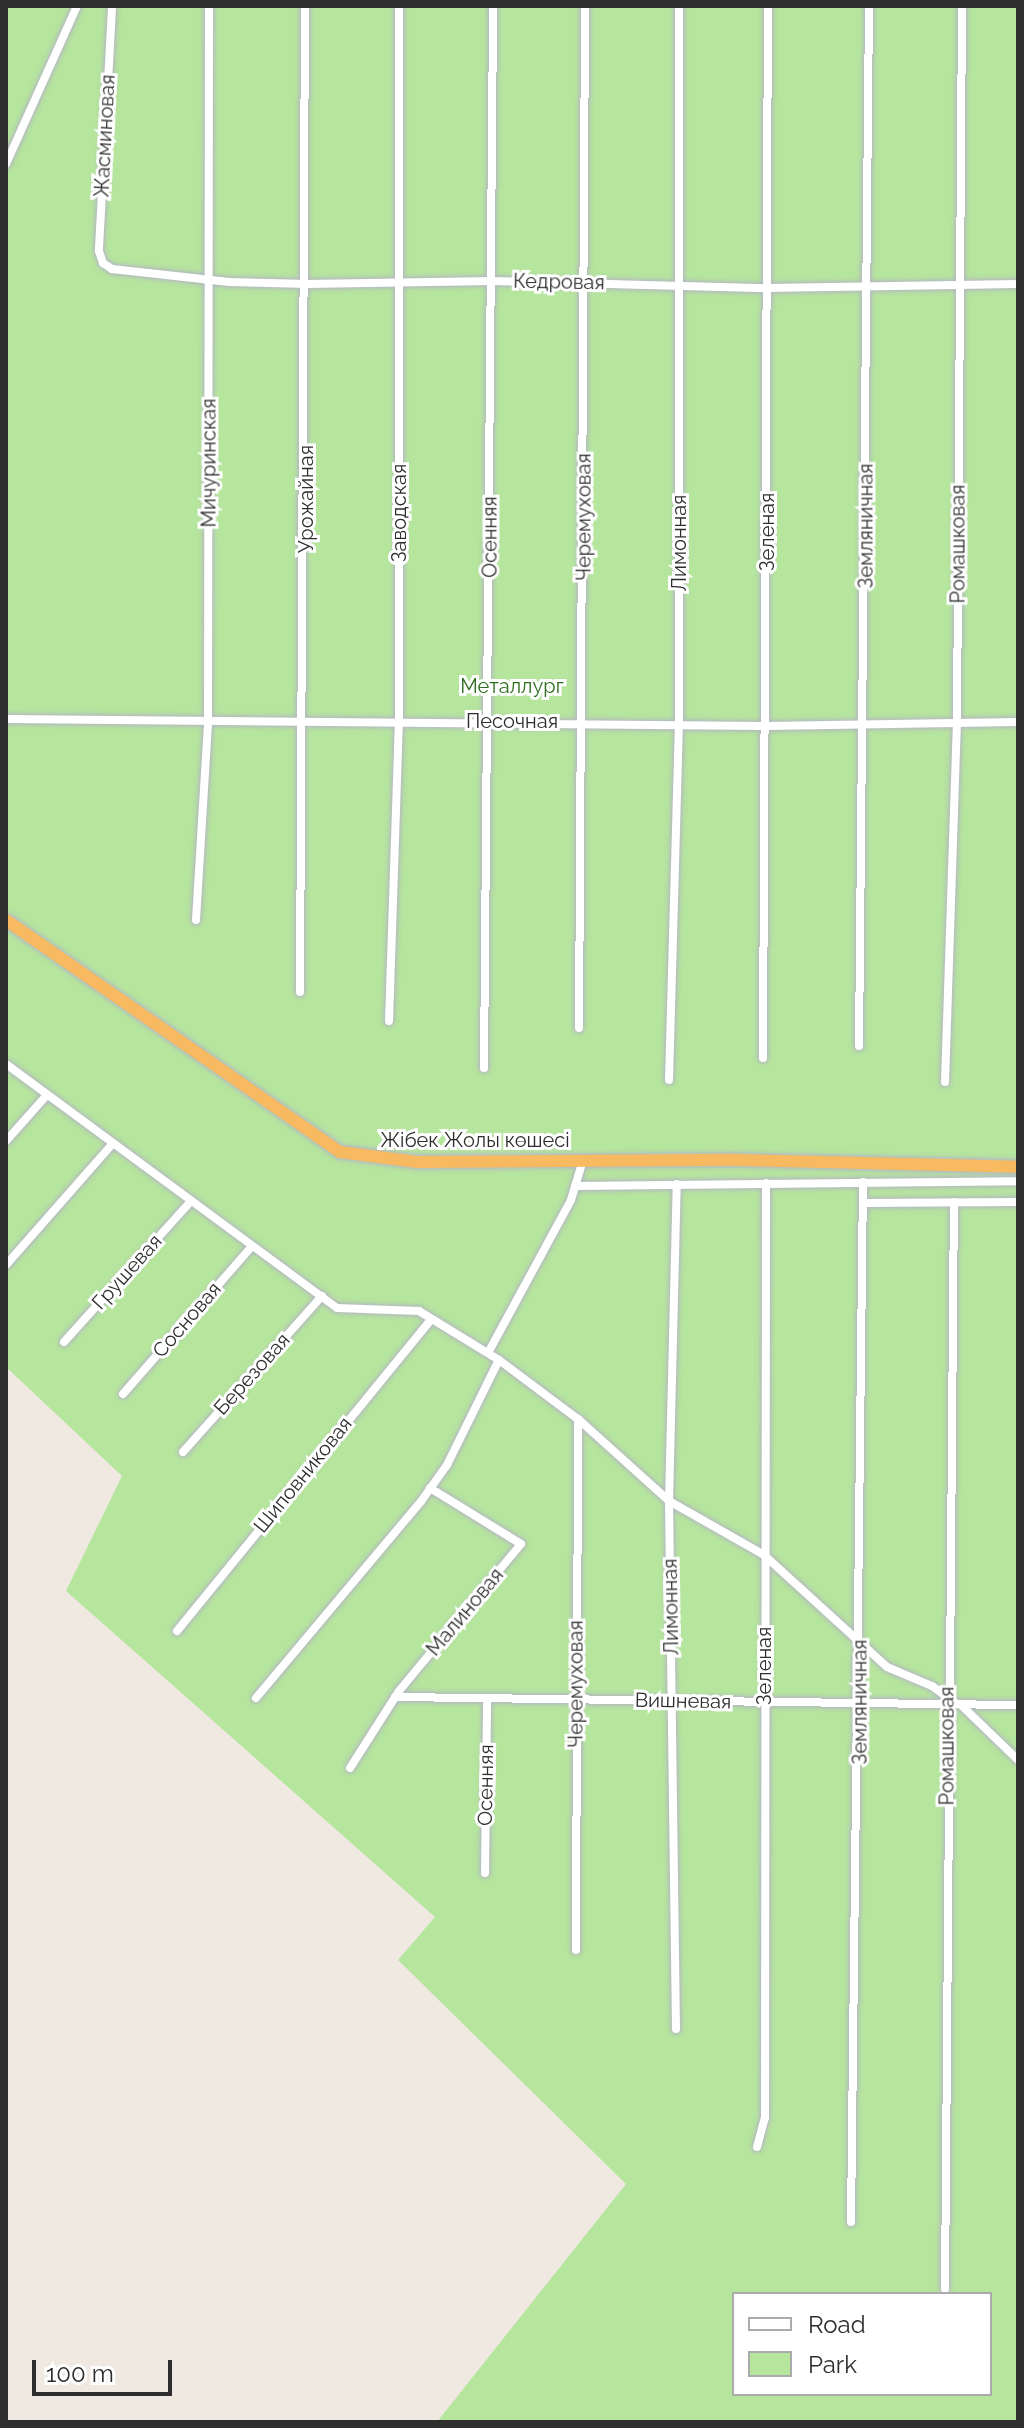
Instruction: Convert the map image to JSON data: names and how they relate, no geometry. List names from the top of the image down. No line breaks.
{"streets":{"highway":["Жібек Жолы көшесі"],"street":["Жасминовая","Кедровая","Мичуринская","Урожайная","Заводская","Черемуховая","Земляничная","Зеленая","Осенняя","Лимонная","Ромашковая","Песочная","Грушевая","Сосновая","Березовая","Шиповниковая","Малиновая","Вишневая"]},"crossings":[["Жасминовая","Кедровая"],["Кедровая","Мичуринская"],["Кедровая","Урожайная"],["Кедровая","Заводская"],["Кедровая","Черемуховая"],["Кедровая","Земляничная"],["Кедровая","Зеленая"],["Кедровая","Осенняя"],["Кедровая","Лимонная"],["Кедровая","Ромашковая"],["Мичуринская","Песочная"],["Урожайная","Песочная"],["Заводская","Песочная"],["Черемуховая","Песочная"],["Черемуховая","Вишневая"],["Земляничная","Песочная"],["Земляничная","Вишневая"],["Зеленая","Песочная"],["Зеленая","Вишневая"],["Осенняя","Песочная"],["Осенняя","Вишневая"],["Лимонная","Песочная"],["Лимонная","Вишневая"],["Ромашковая","Песочная"],["Ромашковая","Вишневая"],["Малиновая","Вишневая"]],"parks":["Металлург"],"legend":["Road","Park"],"scale_bar":"100 m"}
